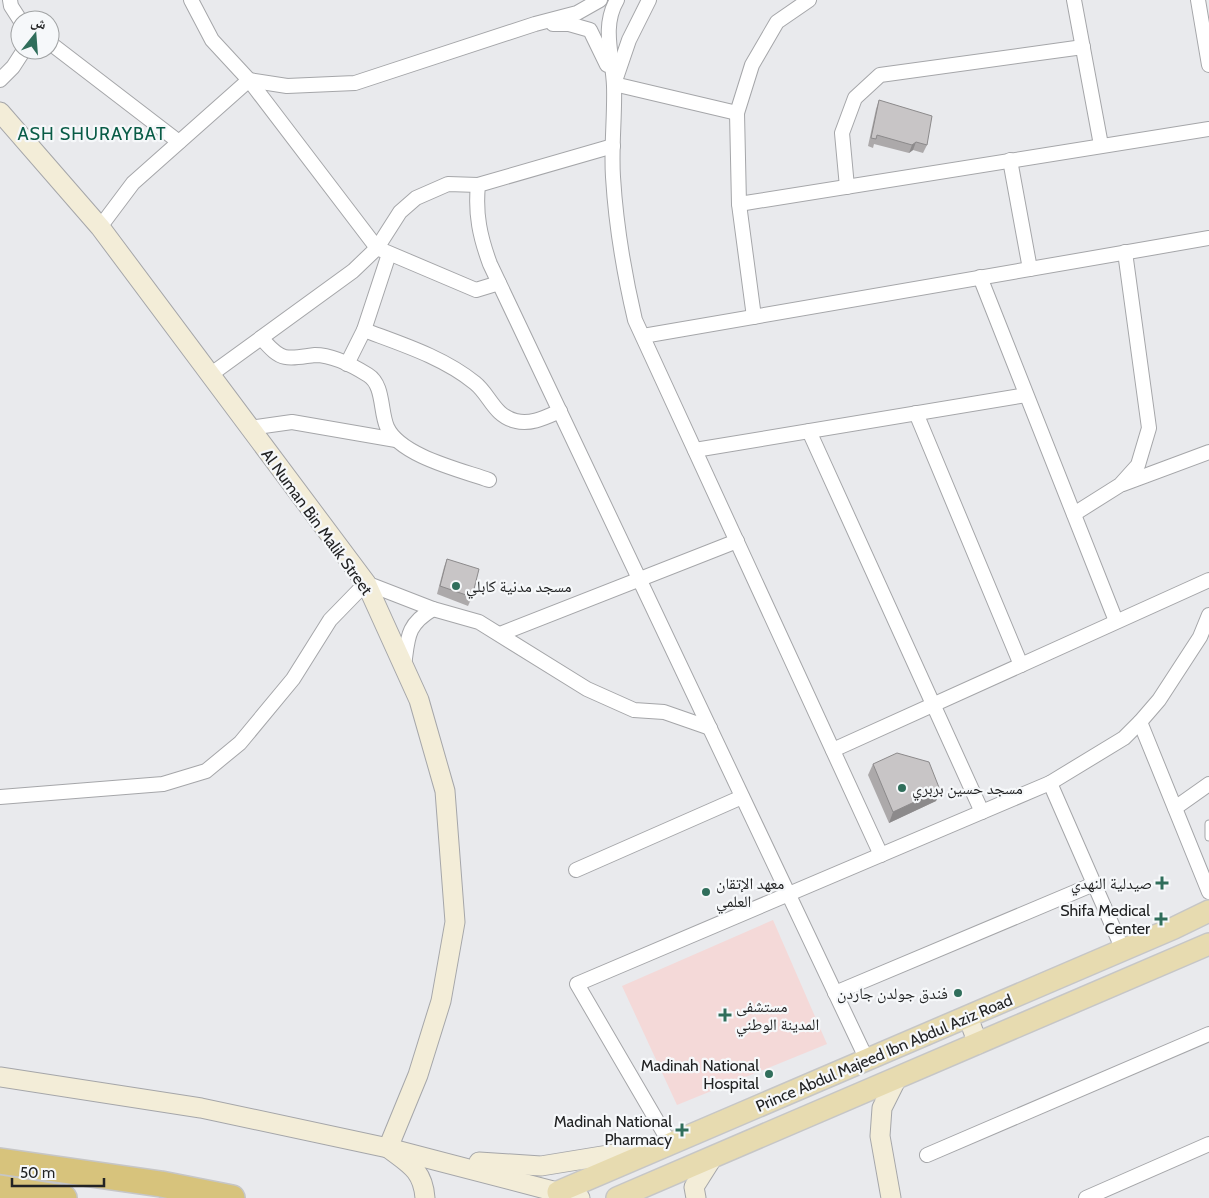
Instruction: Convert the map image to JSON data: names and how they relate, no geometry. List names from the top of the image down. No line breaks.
{"streets":{"main road":["Al Numan Bin Malik Street","Prince Abdul Majeed Ibn Abdul Aziz Road"]},"districts":["ASH SHURAYBAT"],"places":{"other":["مسجد مدنية كابلي","مسجد حسين بربري","معهد الإتقان العلمي","فندق جولدن جاردن","Madinah National Hospital"],"health":["صيدلية النهدي","Shifa Medical Center","مستشفى المدينة الوطني","Madinah National Pharmacy"]},"scale_bar":"50 m","north":"top"}
